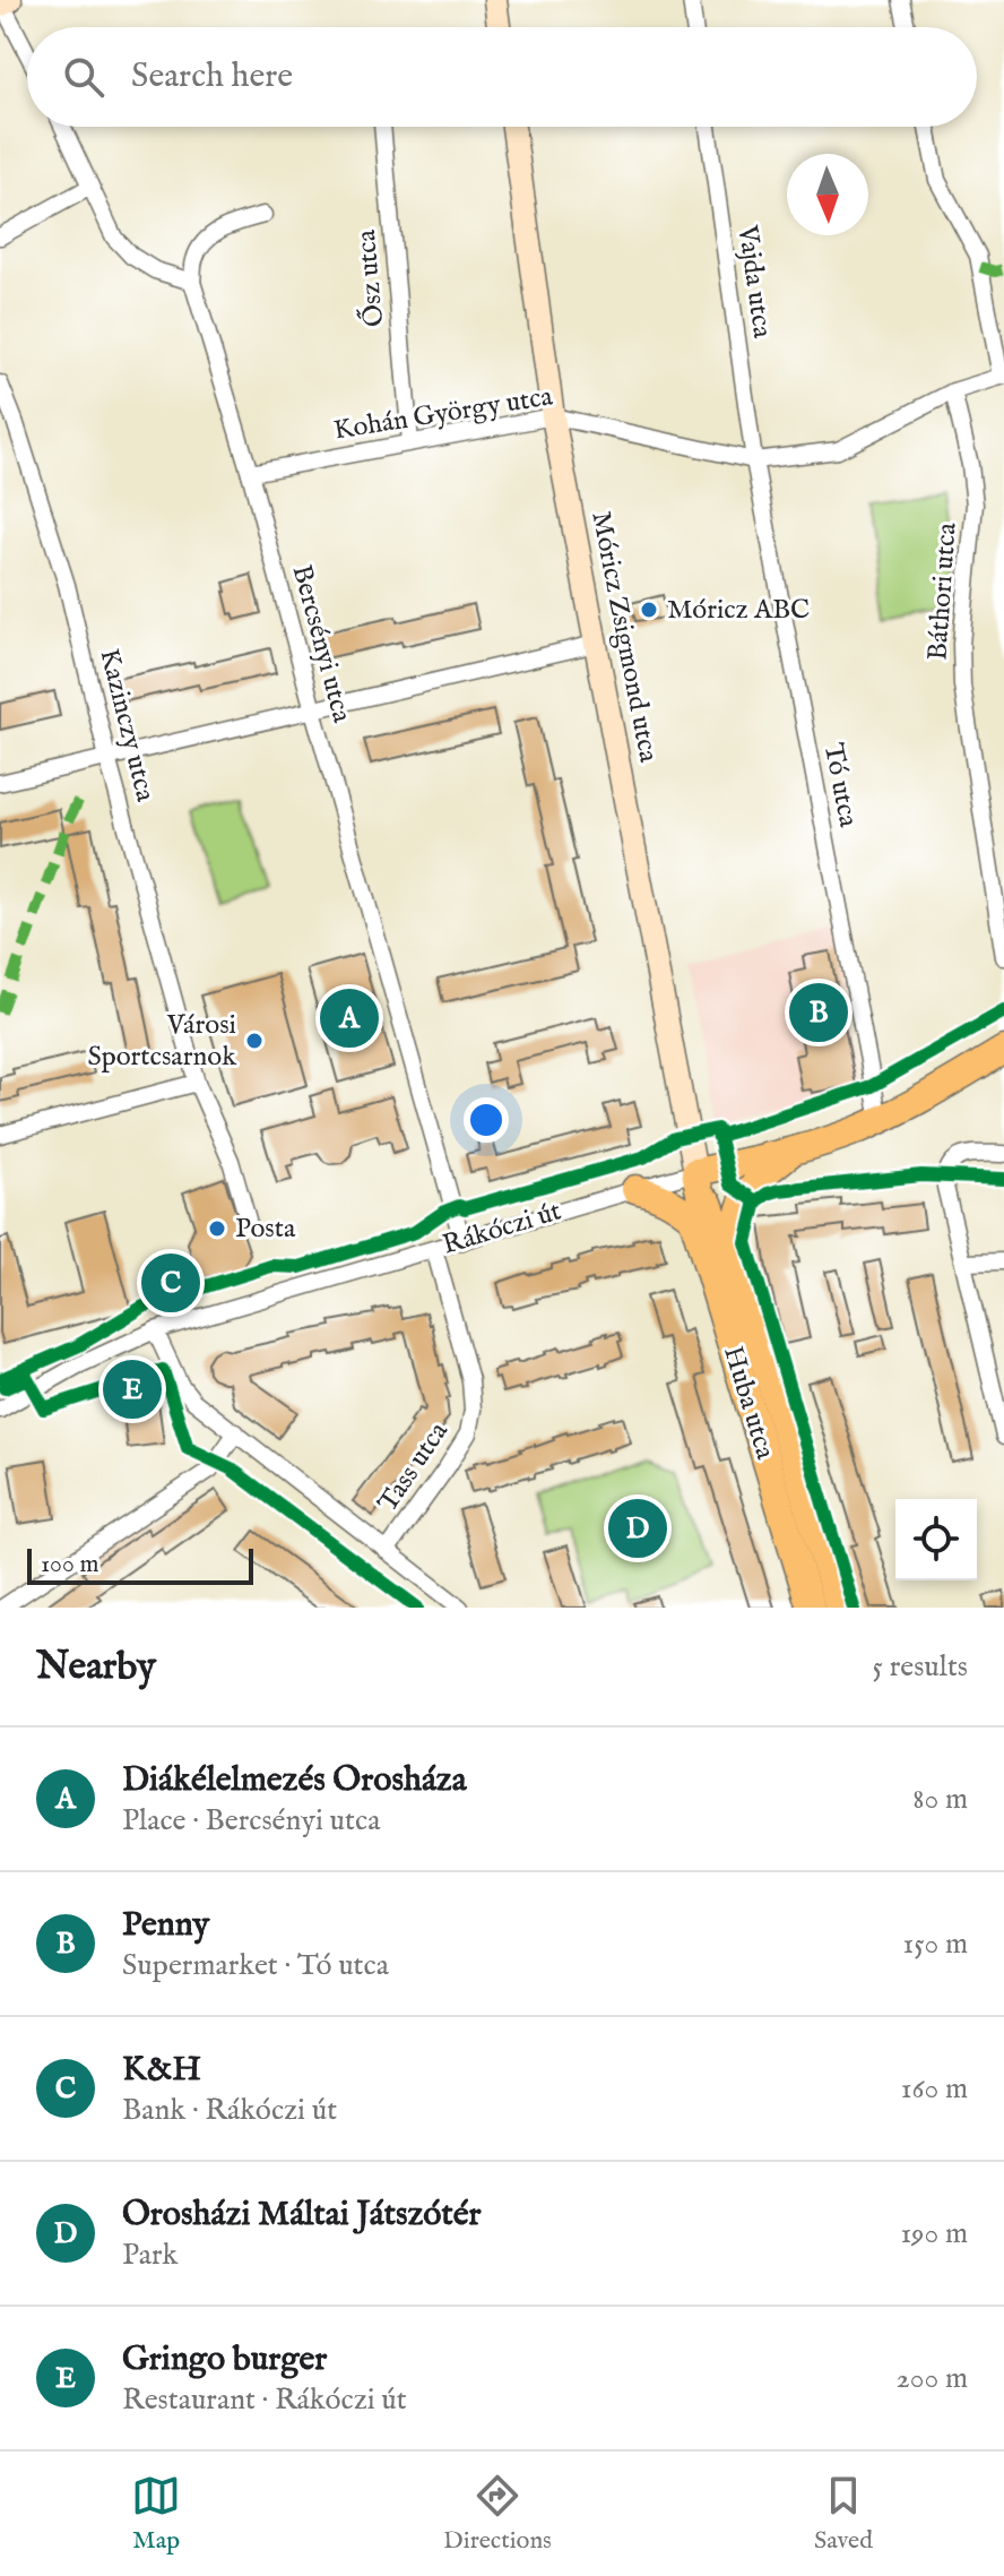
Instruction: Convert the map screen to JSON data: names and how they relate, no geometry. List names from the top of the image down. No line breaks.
{"streets":{"main road":["Móricz Zsigmond utca","Rákóczi út","Huba utca"],"street":["Ősz utca","Vajda utca","Kohán György utca","Báthori utca","Bercsényi utca","Kazinczy utca","Tó utca","Tass utca"]},"crossings":[["Ősz utca","Kohán György utca"],["Vajda utca","Kohán György utca"],["Vajda utca","Tó utca"],["Kohán György utca","Báthori utca"],["Kohán György utca","Móricz Zsigmond utca"],["Kohán György utca","Bercsényi utca"],["Kohán György utca","Tó utca"],["Móricz Zsigmond utca","Rákóczi út"],["Móricz Zsigmond utca","Huba utca"],["Bercsényi utca","Rákóczi út"],["Tó utca","Rákóczi út"],["Rákóczi út","Huba utca"],["Rákóczi út","Tass utca"]],"places":["Móricz ABC","Városi Sportcsarnok","Posta"],"scale_bar":"100 m","north":"bottom","page":{"search":"Search here","pins":["B","A","C","E","D"],"scale":"100 m","heading":["Nearby","5 results"],"list":[{"mark":"A","name":"Diákélelmezés Orosháza","note":"Place · Bercsényi utca","value":"80 m"},{"mark":"B","name":"Penny","note":"Supermarket · Tó utca","value":"150 m"},{"mark":"C","name":"K&H","note":"Bank · Rákóczi út","value":"160 m"},{"mark":"D","name":"Orosházi Máltai Játszótér","note":"Park","value":"190 m"},{"mark":"E","name":"Gringo burger","note":"Restaurant · Rákóczi út","value":"200 m"}],"nav":["Map","Directions","Saved"]}}
